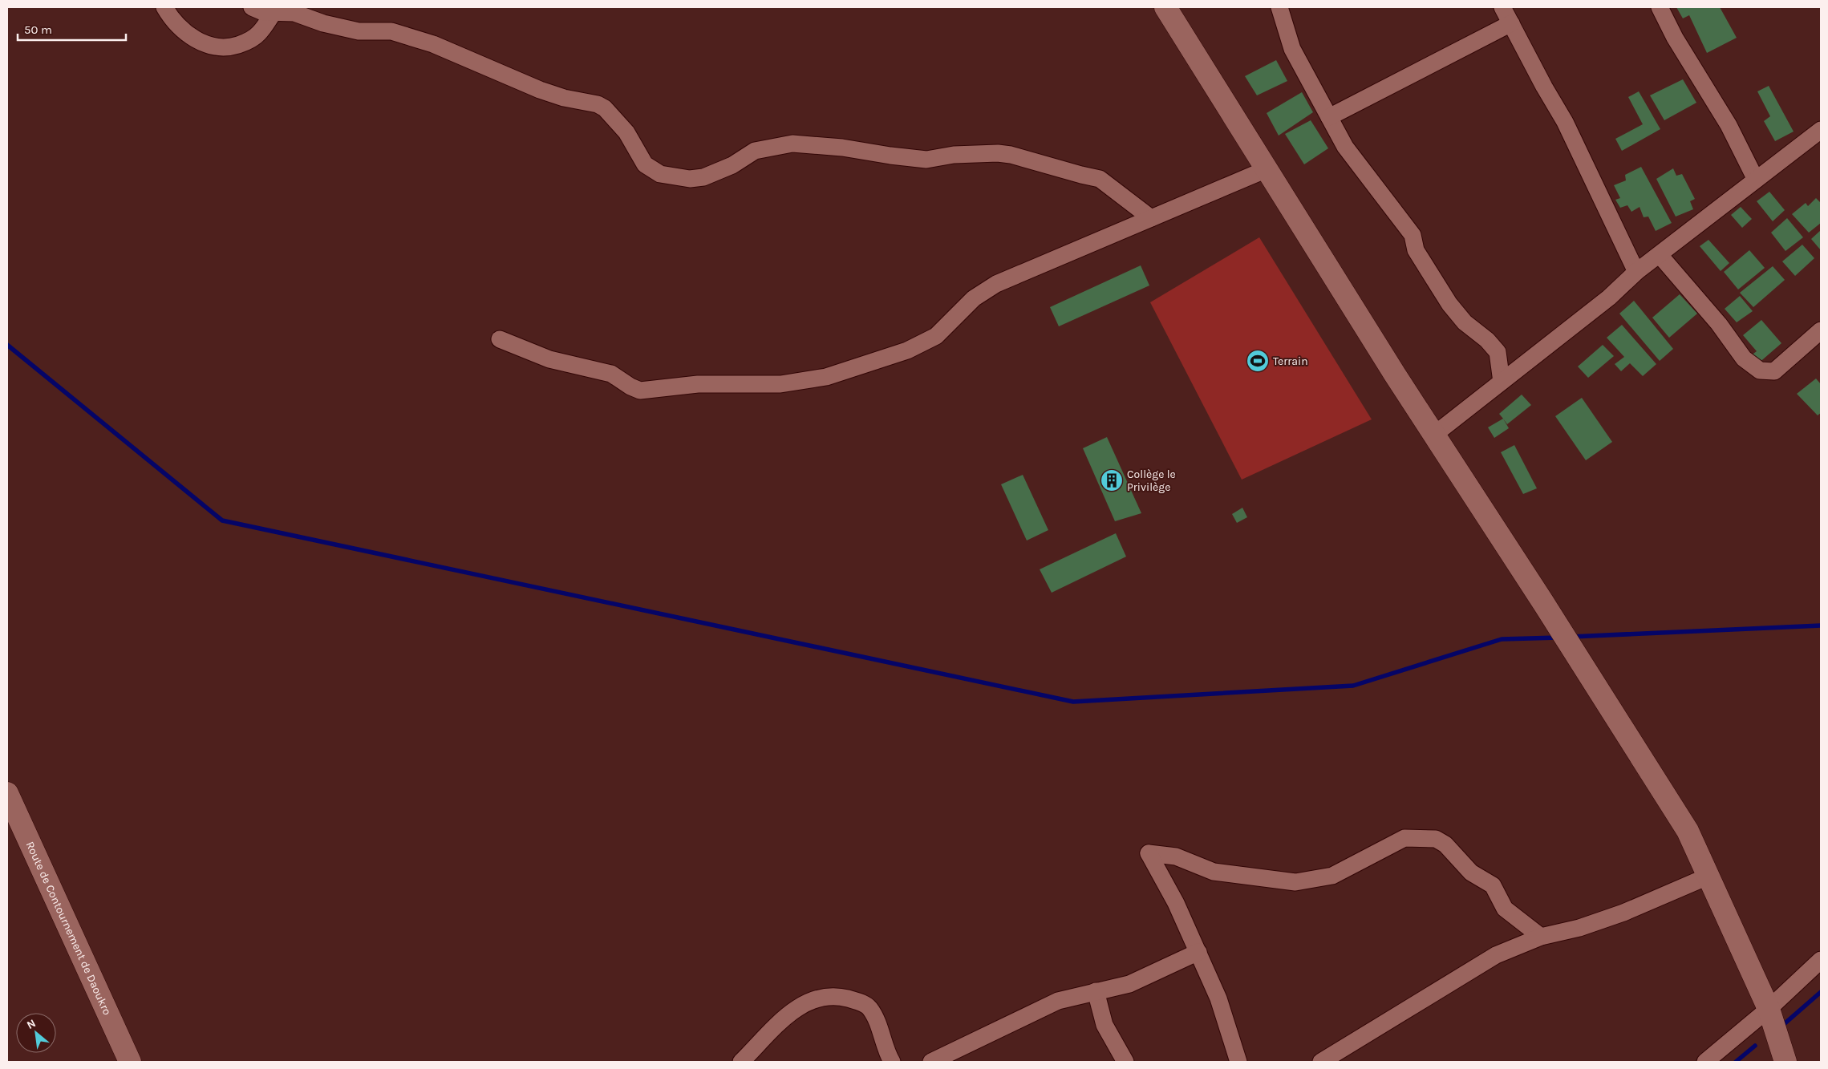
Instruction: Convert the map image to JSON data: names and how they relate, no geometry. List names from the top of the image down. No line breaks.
{"streets":{"street":["Route de Contournement de Daoukro"]},"places":{"sports":["Terrain"],"building":["Collège le Privilège"]},"scale_bar":"50 m","north":"top left"}
